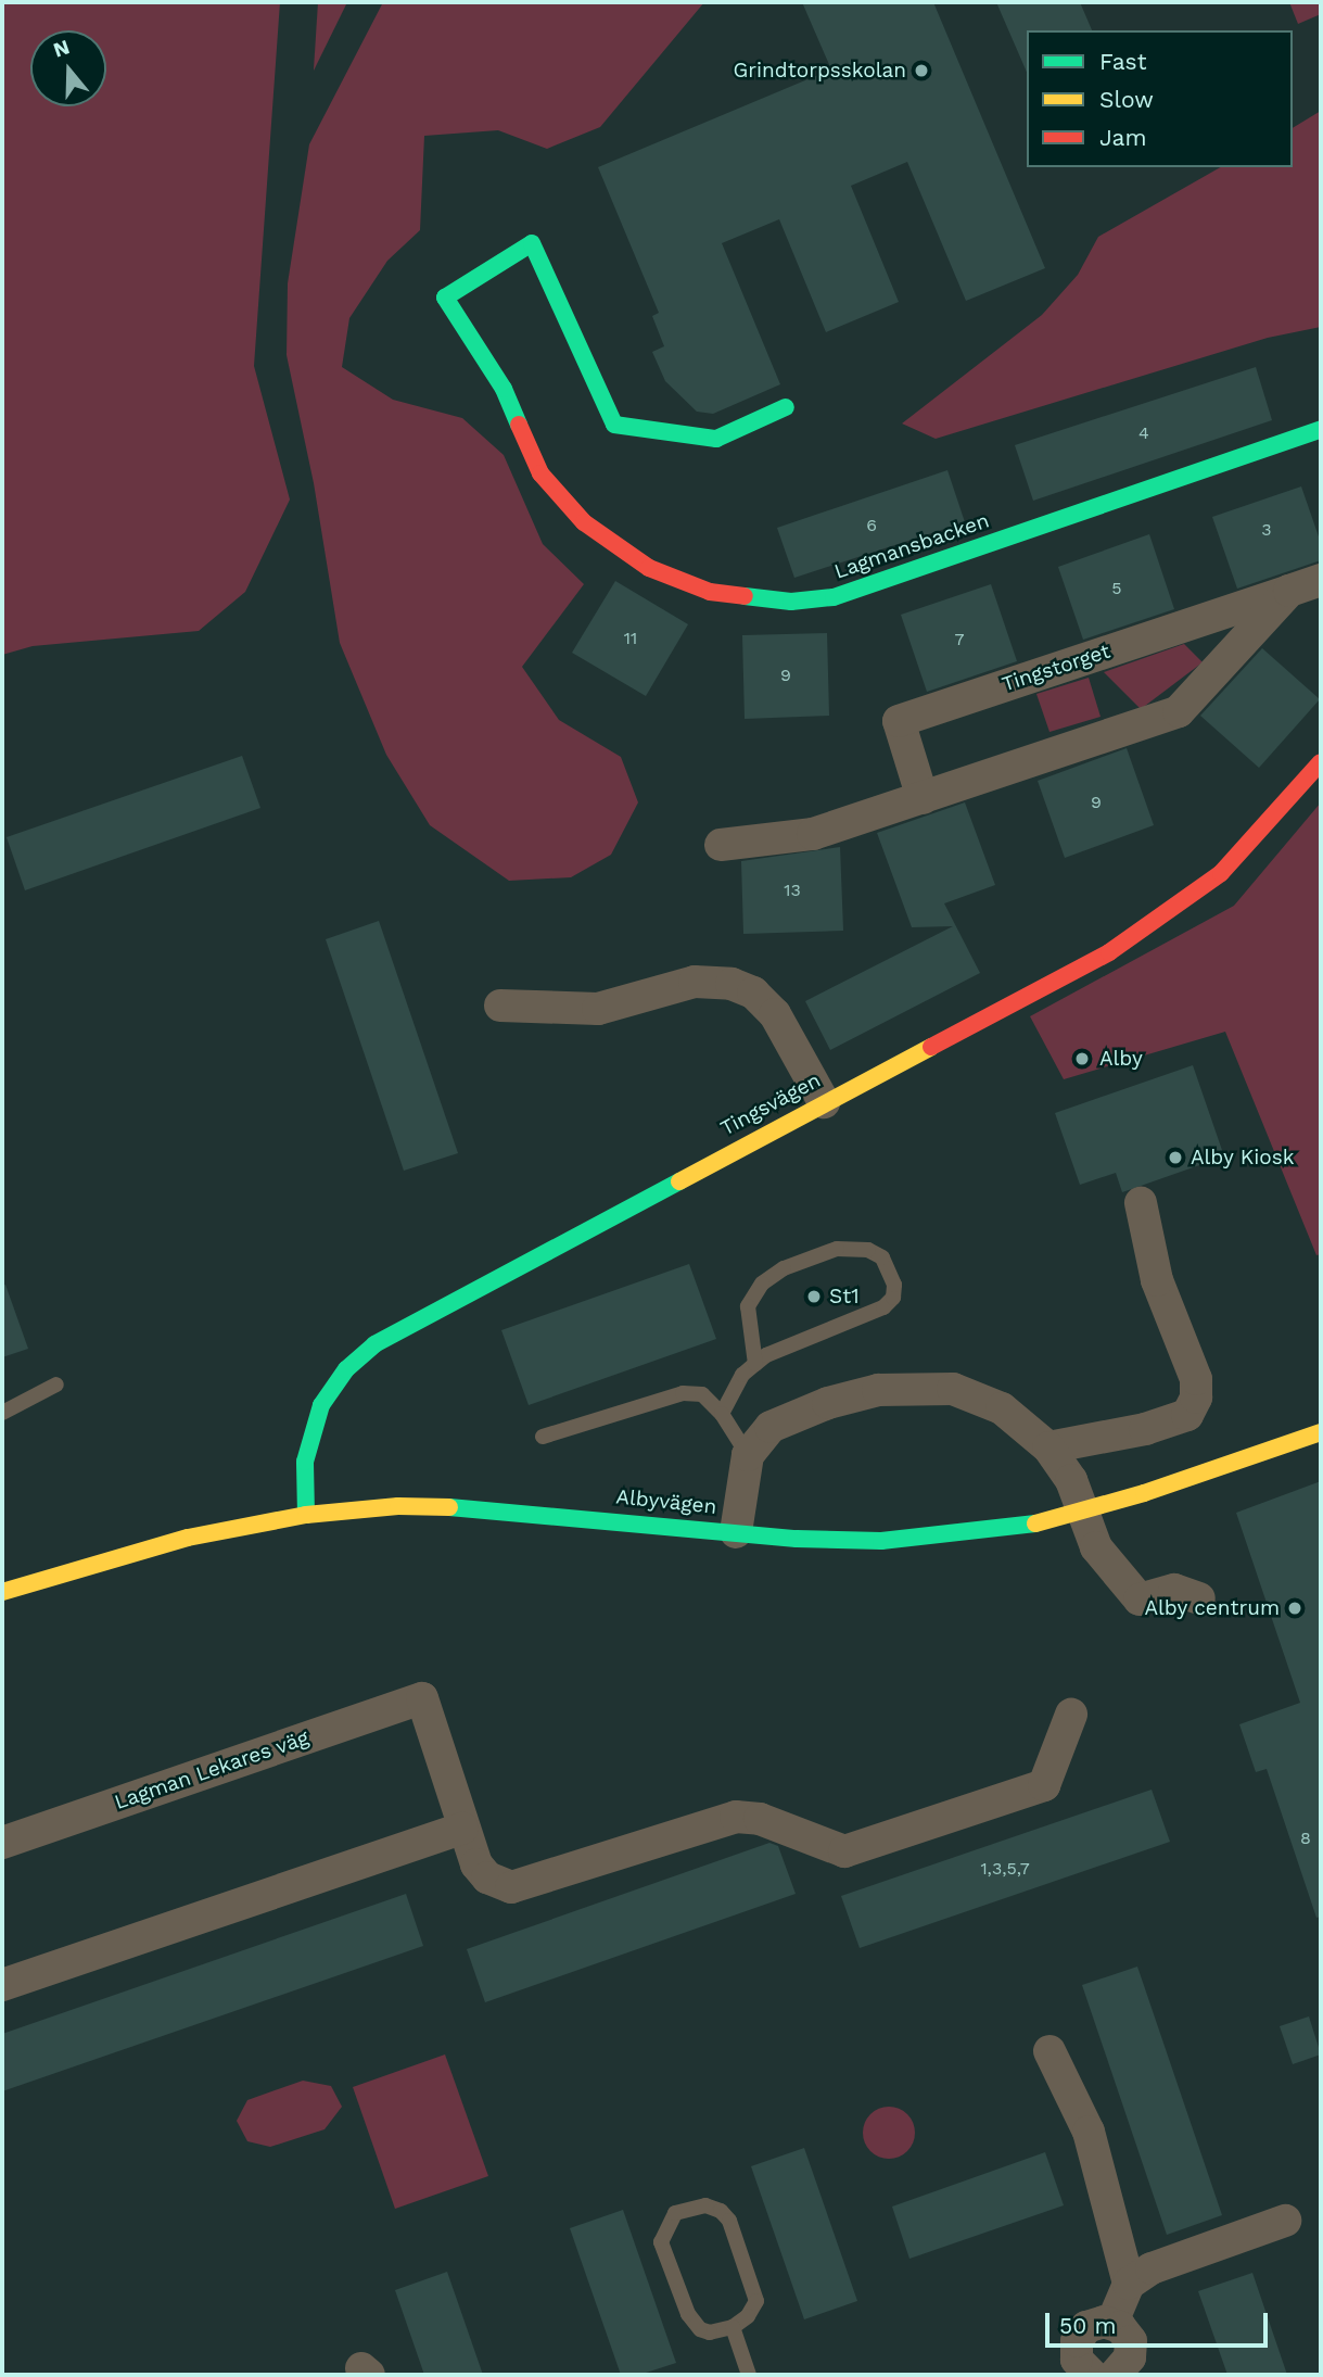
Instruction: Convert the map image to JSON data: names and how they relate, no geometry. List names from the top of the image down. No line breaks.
{"streets":{"street":["Lagmansbacken","Tingstorget","Tingsvägen","Albyvägen","Lagman Lekares väg"]},"crossings":[["Tingsvägen","Albyvägen"]],"places":["Grindtorpsskolan","Alby","Alby Kiosk","St1","Alby centrum"],"house_numbers":["4","6","3","5","11","7","9","9","13","8","1,3,5,7"],"legend":["Fast","Slow","Jam"],"scale_bar":"50 m","north":"top"}
